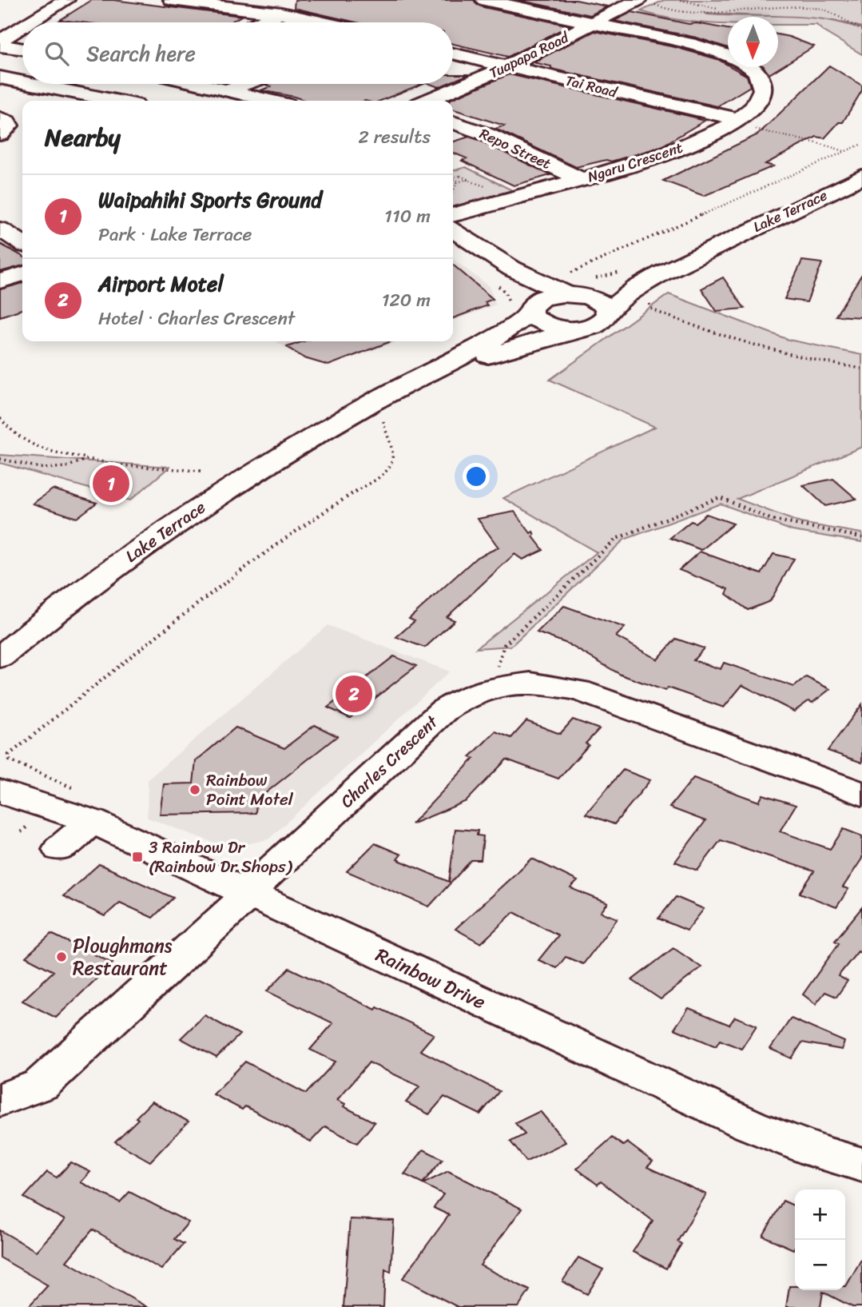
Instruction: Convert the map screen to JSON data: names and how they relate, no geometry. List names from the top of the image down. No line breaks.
{"streets":{"street":["Tuapapa Road","Tai Road","Repo Street","Ngaru Crescent","Lake Terrace","Charles Crescent","Rainbow Drive"]},"crossings":[["Tuapapa Road","Tai Road"],["Tuapapa Road","Ngaru Crescent"],["Tai Road","Ngaru Crescent"],["Repo Street","Ngaru Crescent"],["Charles Crescent","Rainbow Drive"]],"places":{"other":["Rainbow Point Motel","Ploughmans Restaurant"],"transit":["3 Rainbow Dr (Rainbow Dr Shops)"]},"north":"bottom","page":{"search":"Search here","heading":["Nearby","2 results"],"list":[{"mark":"1","name":"Waipahihi Sports Ground","note":"Park · Lake Terrace","value":"110 m"},{"mark":"2","name":"Airport Motel","note":"Hotel · Charles Crescent","value":"120 m"}],"pins":["1","2"],"map_buttons":["+","−"]}}
